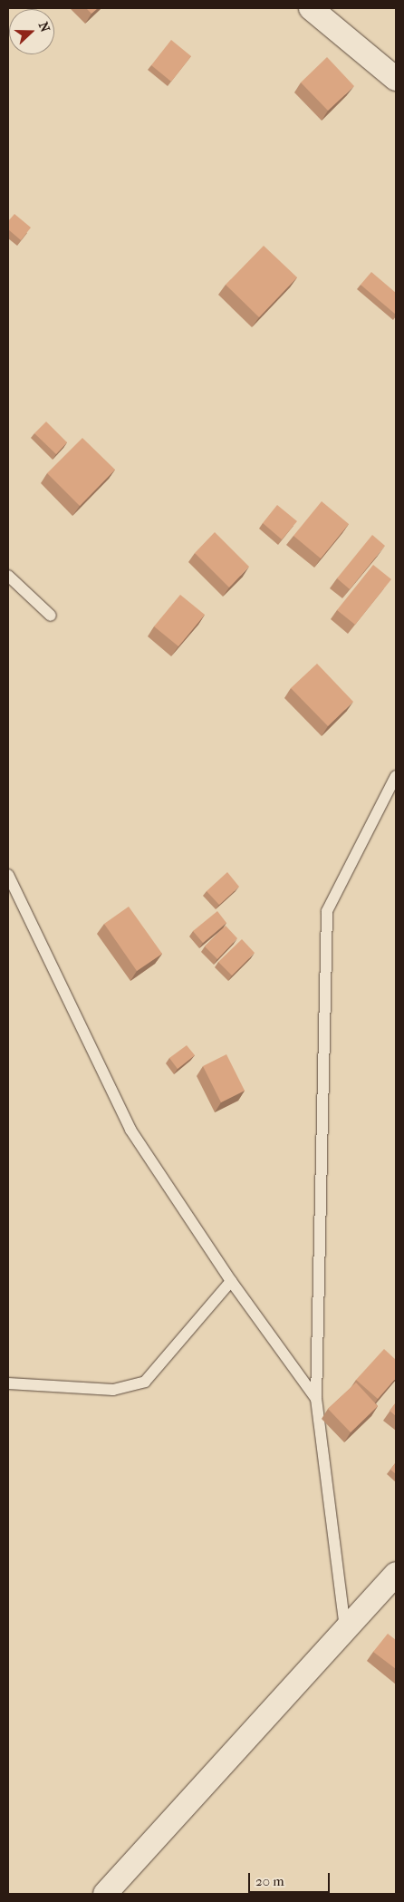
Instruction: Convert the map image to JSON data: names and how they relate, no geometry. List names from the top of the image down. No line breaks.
{"scale_bar":"20 m","north":"right"}
